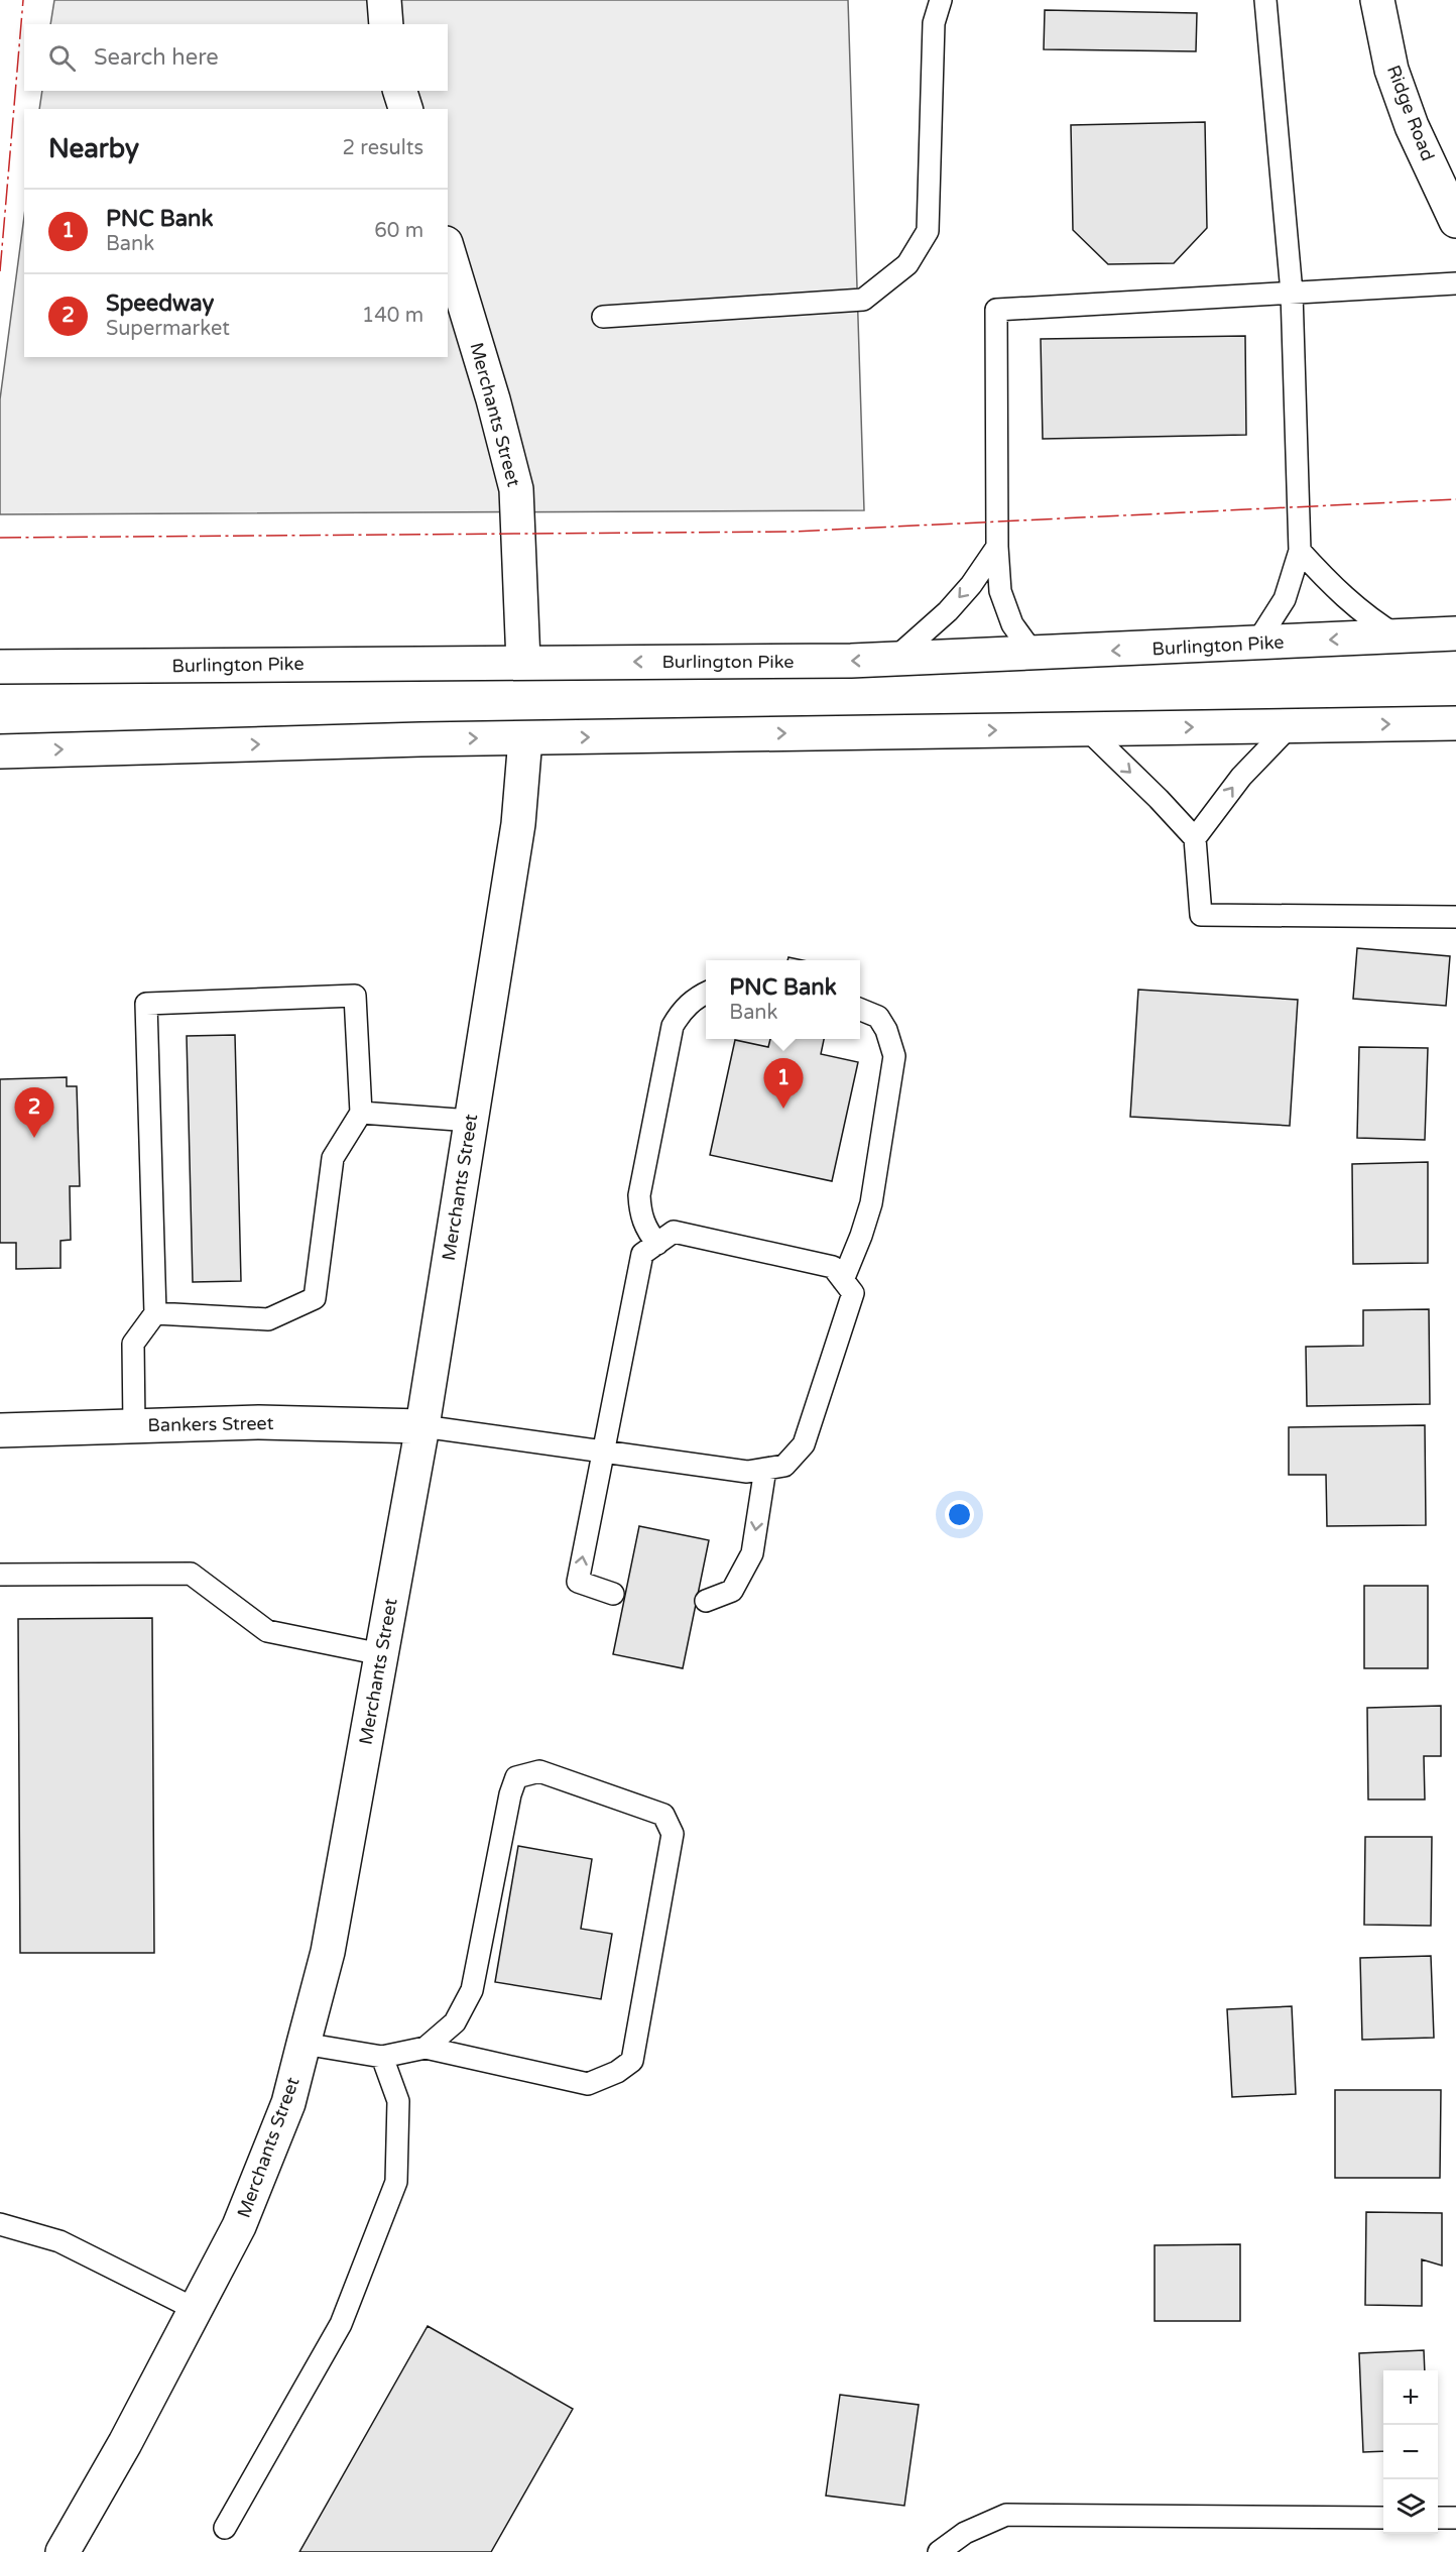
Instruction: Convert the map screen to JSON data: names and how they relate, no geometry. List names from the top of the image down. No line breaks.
{"streets":{"street":["Ridge Road","Merchants Street","Burlington Pike","Bankers Street"]},"crossings":[["Merchants Street","Burlington Pike"],["Merchants Street","Bankers Street"]],"page":{"search":"Search here","heading":["Nearby","2 results"],"list":[{"mark":"1","name":"PNC Bank","note":"Bank","value":"60 m"},{"mark":"2","name":"Speedway","note":"Supermarket","value":"140 m"}],"popup":["PNC Bank","Bank"],"pins":["1","2"],"map_buttons":["+","−"]}}
